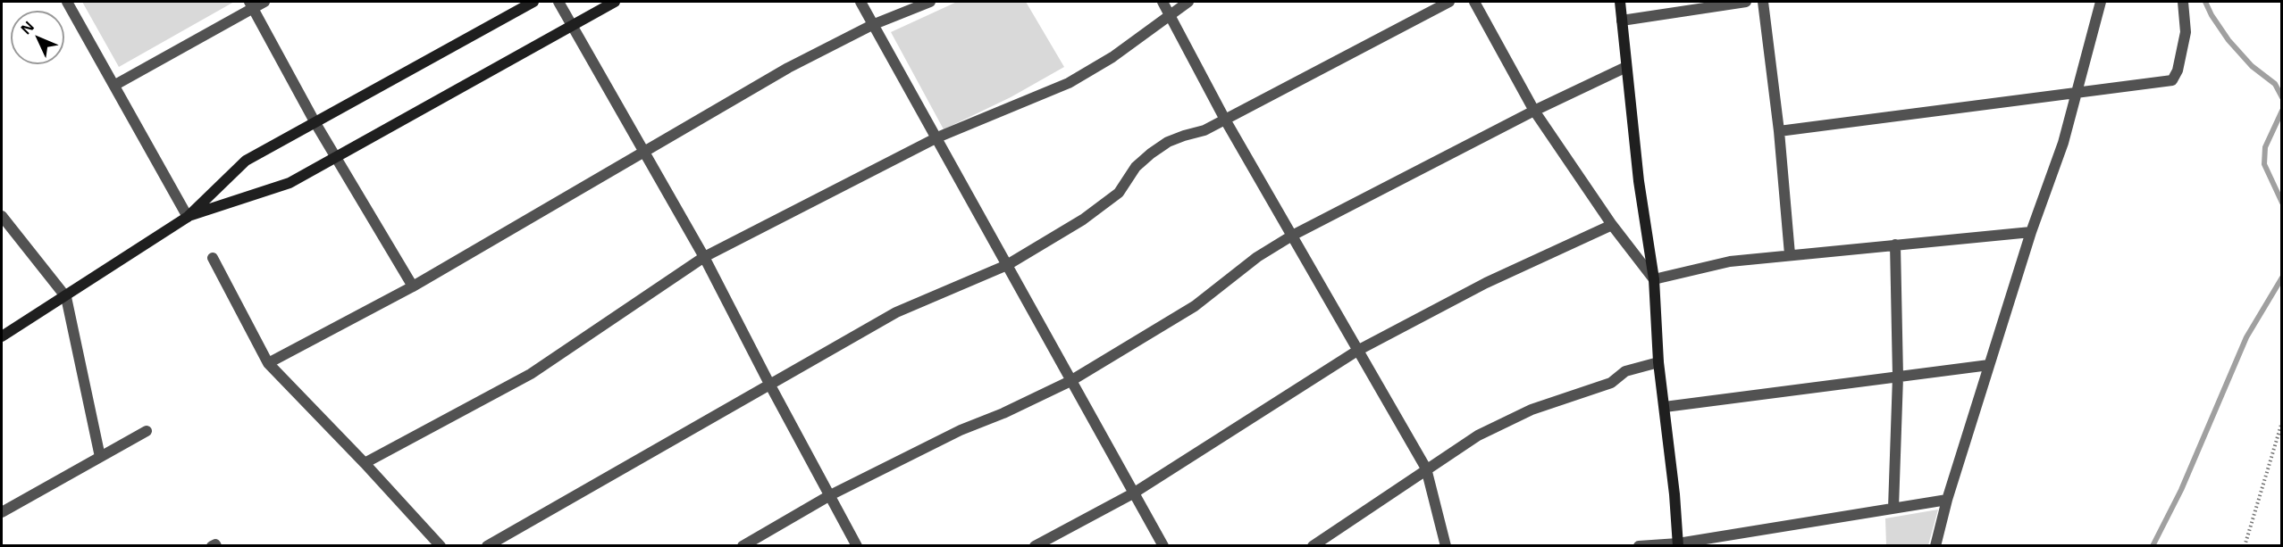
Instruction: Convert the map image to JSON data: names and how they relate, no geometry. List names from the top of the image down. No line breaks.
{"north":"top left"}
